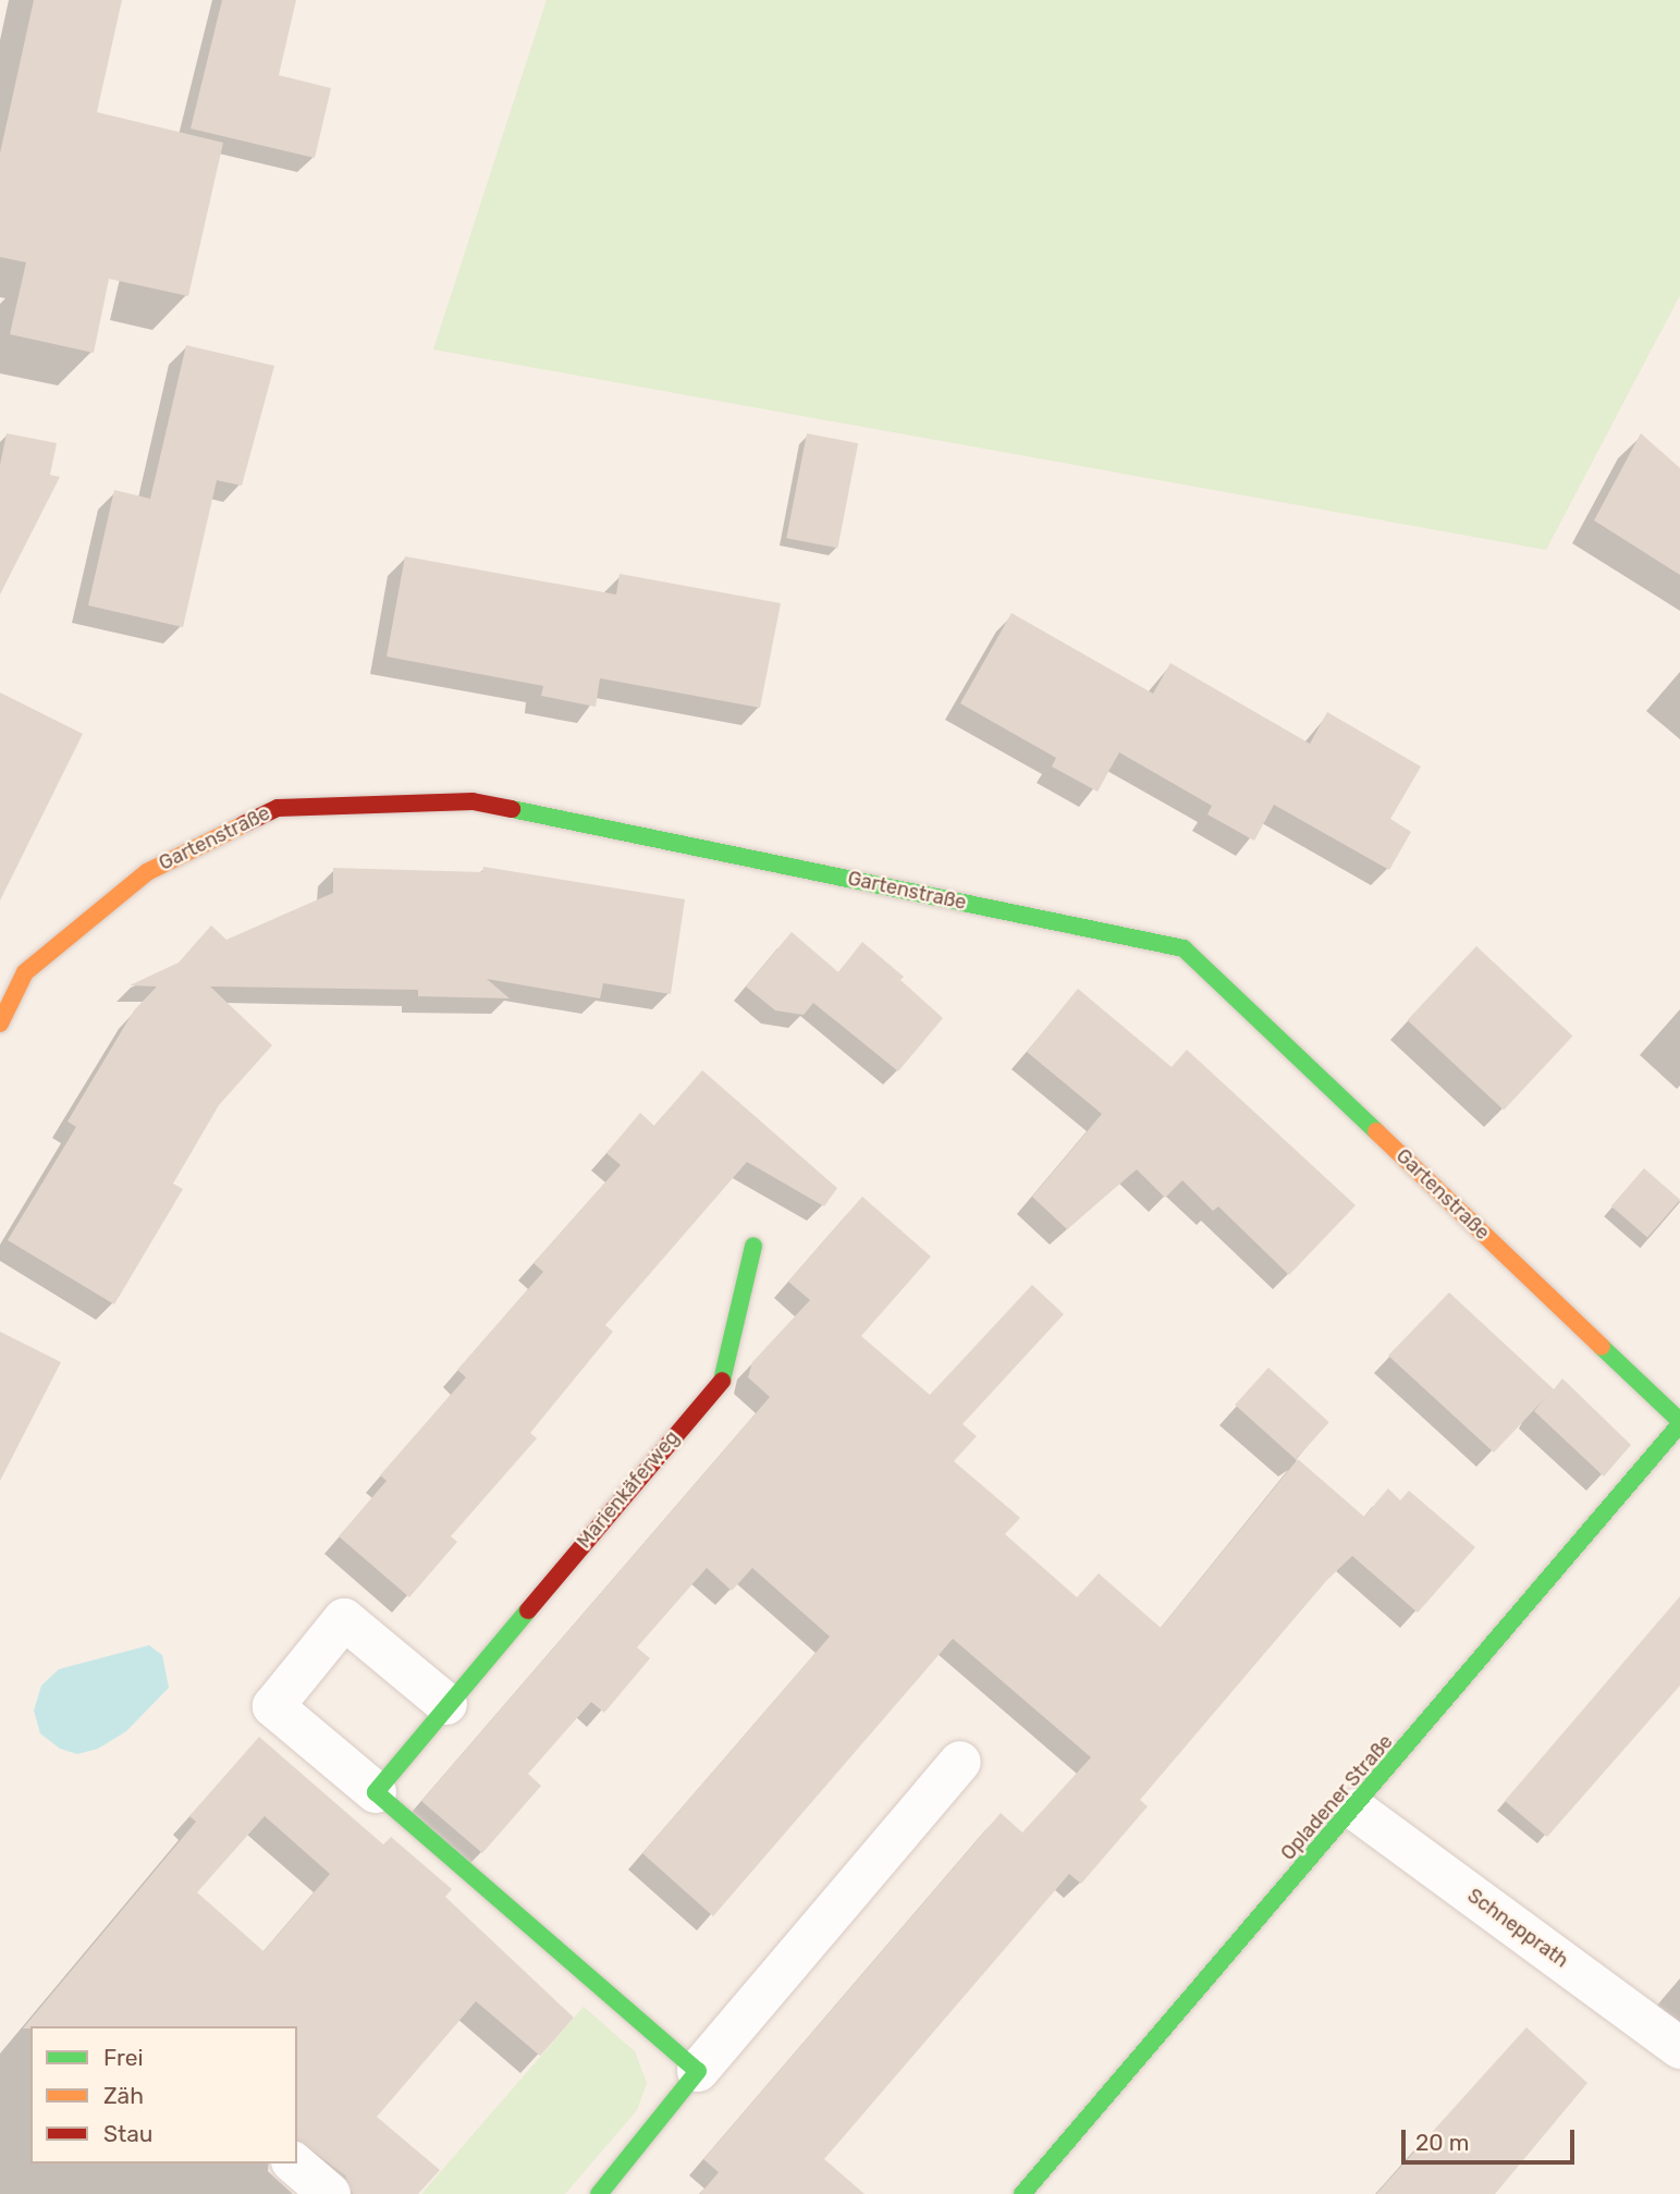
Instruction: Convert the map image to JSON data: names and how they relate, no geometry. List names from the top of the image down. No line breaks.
{"streets":{"street":["Gartenstraße","Marienkäferweg","Opladener Straße","Schnepprath"]},"crossings":[["Gartenstraße","Opladener Straße"],["Opladener Straße","Schnepprath"]],"legend":["Frei","Zäh","Stau"],"scale_bar":"20 m"}
